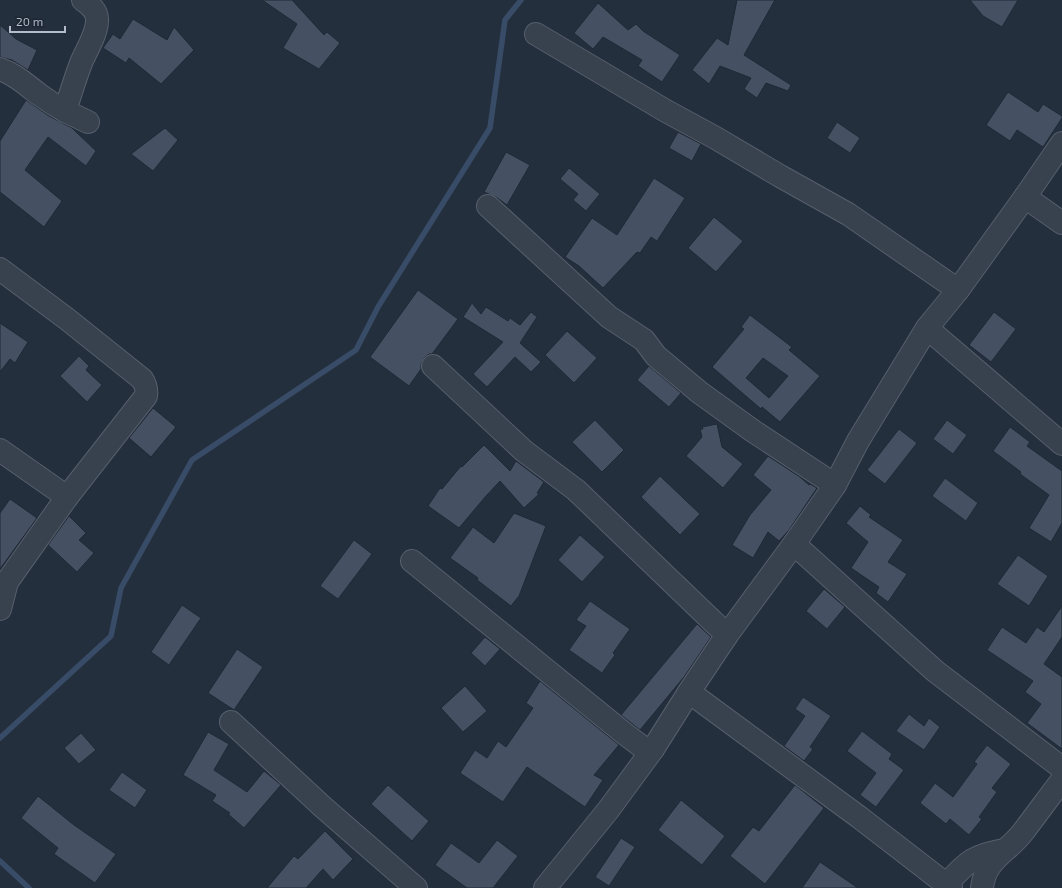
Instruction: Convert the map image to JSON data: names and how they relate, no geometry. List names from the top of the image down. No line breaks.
{"scale_bar":"20 m"}
